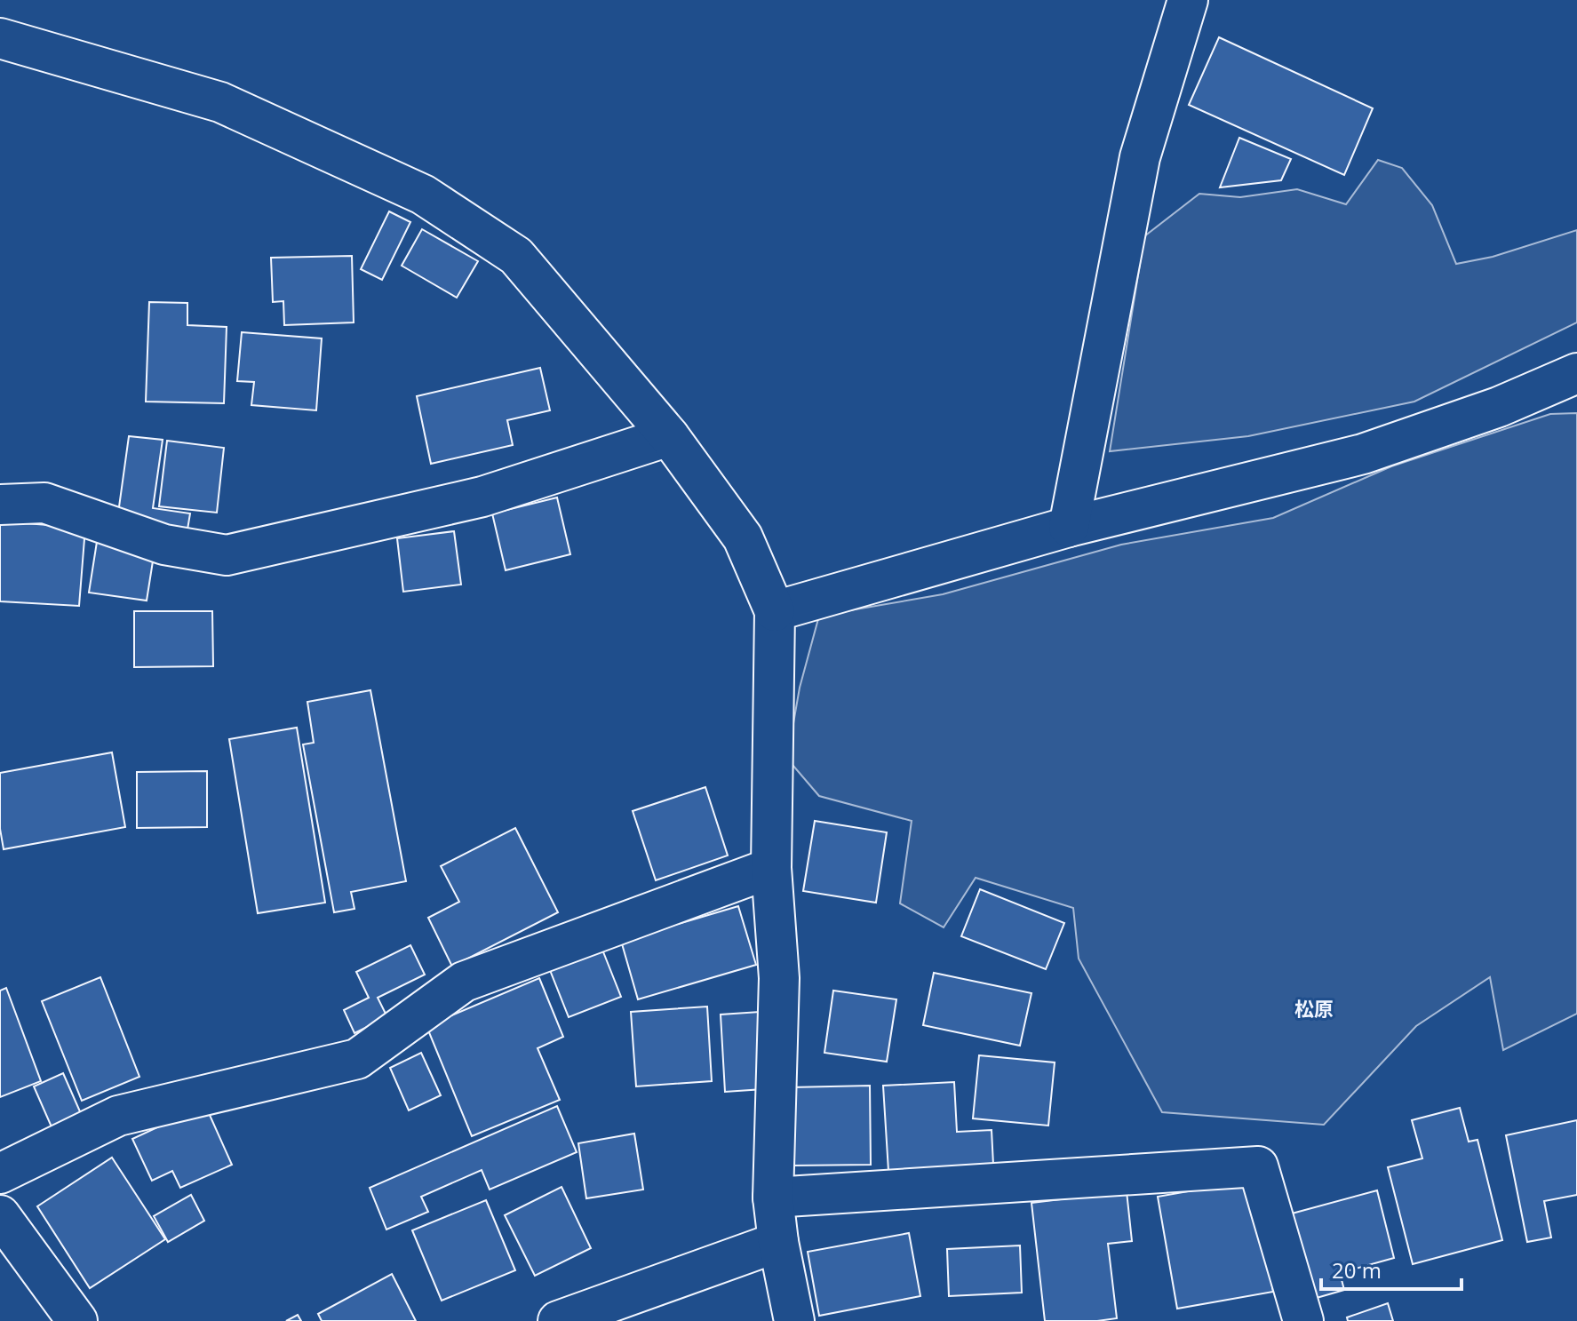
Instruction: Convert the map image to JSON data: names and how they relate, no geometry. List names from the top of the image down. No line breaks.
{"districts":["松原"],"scale_bar":"20 m"}
